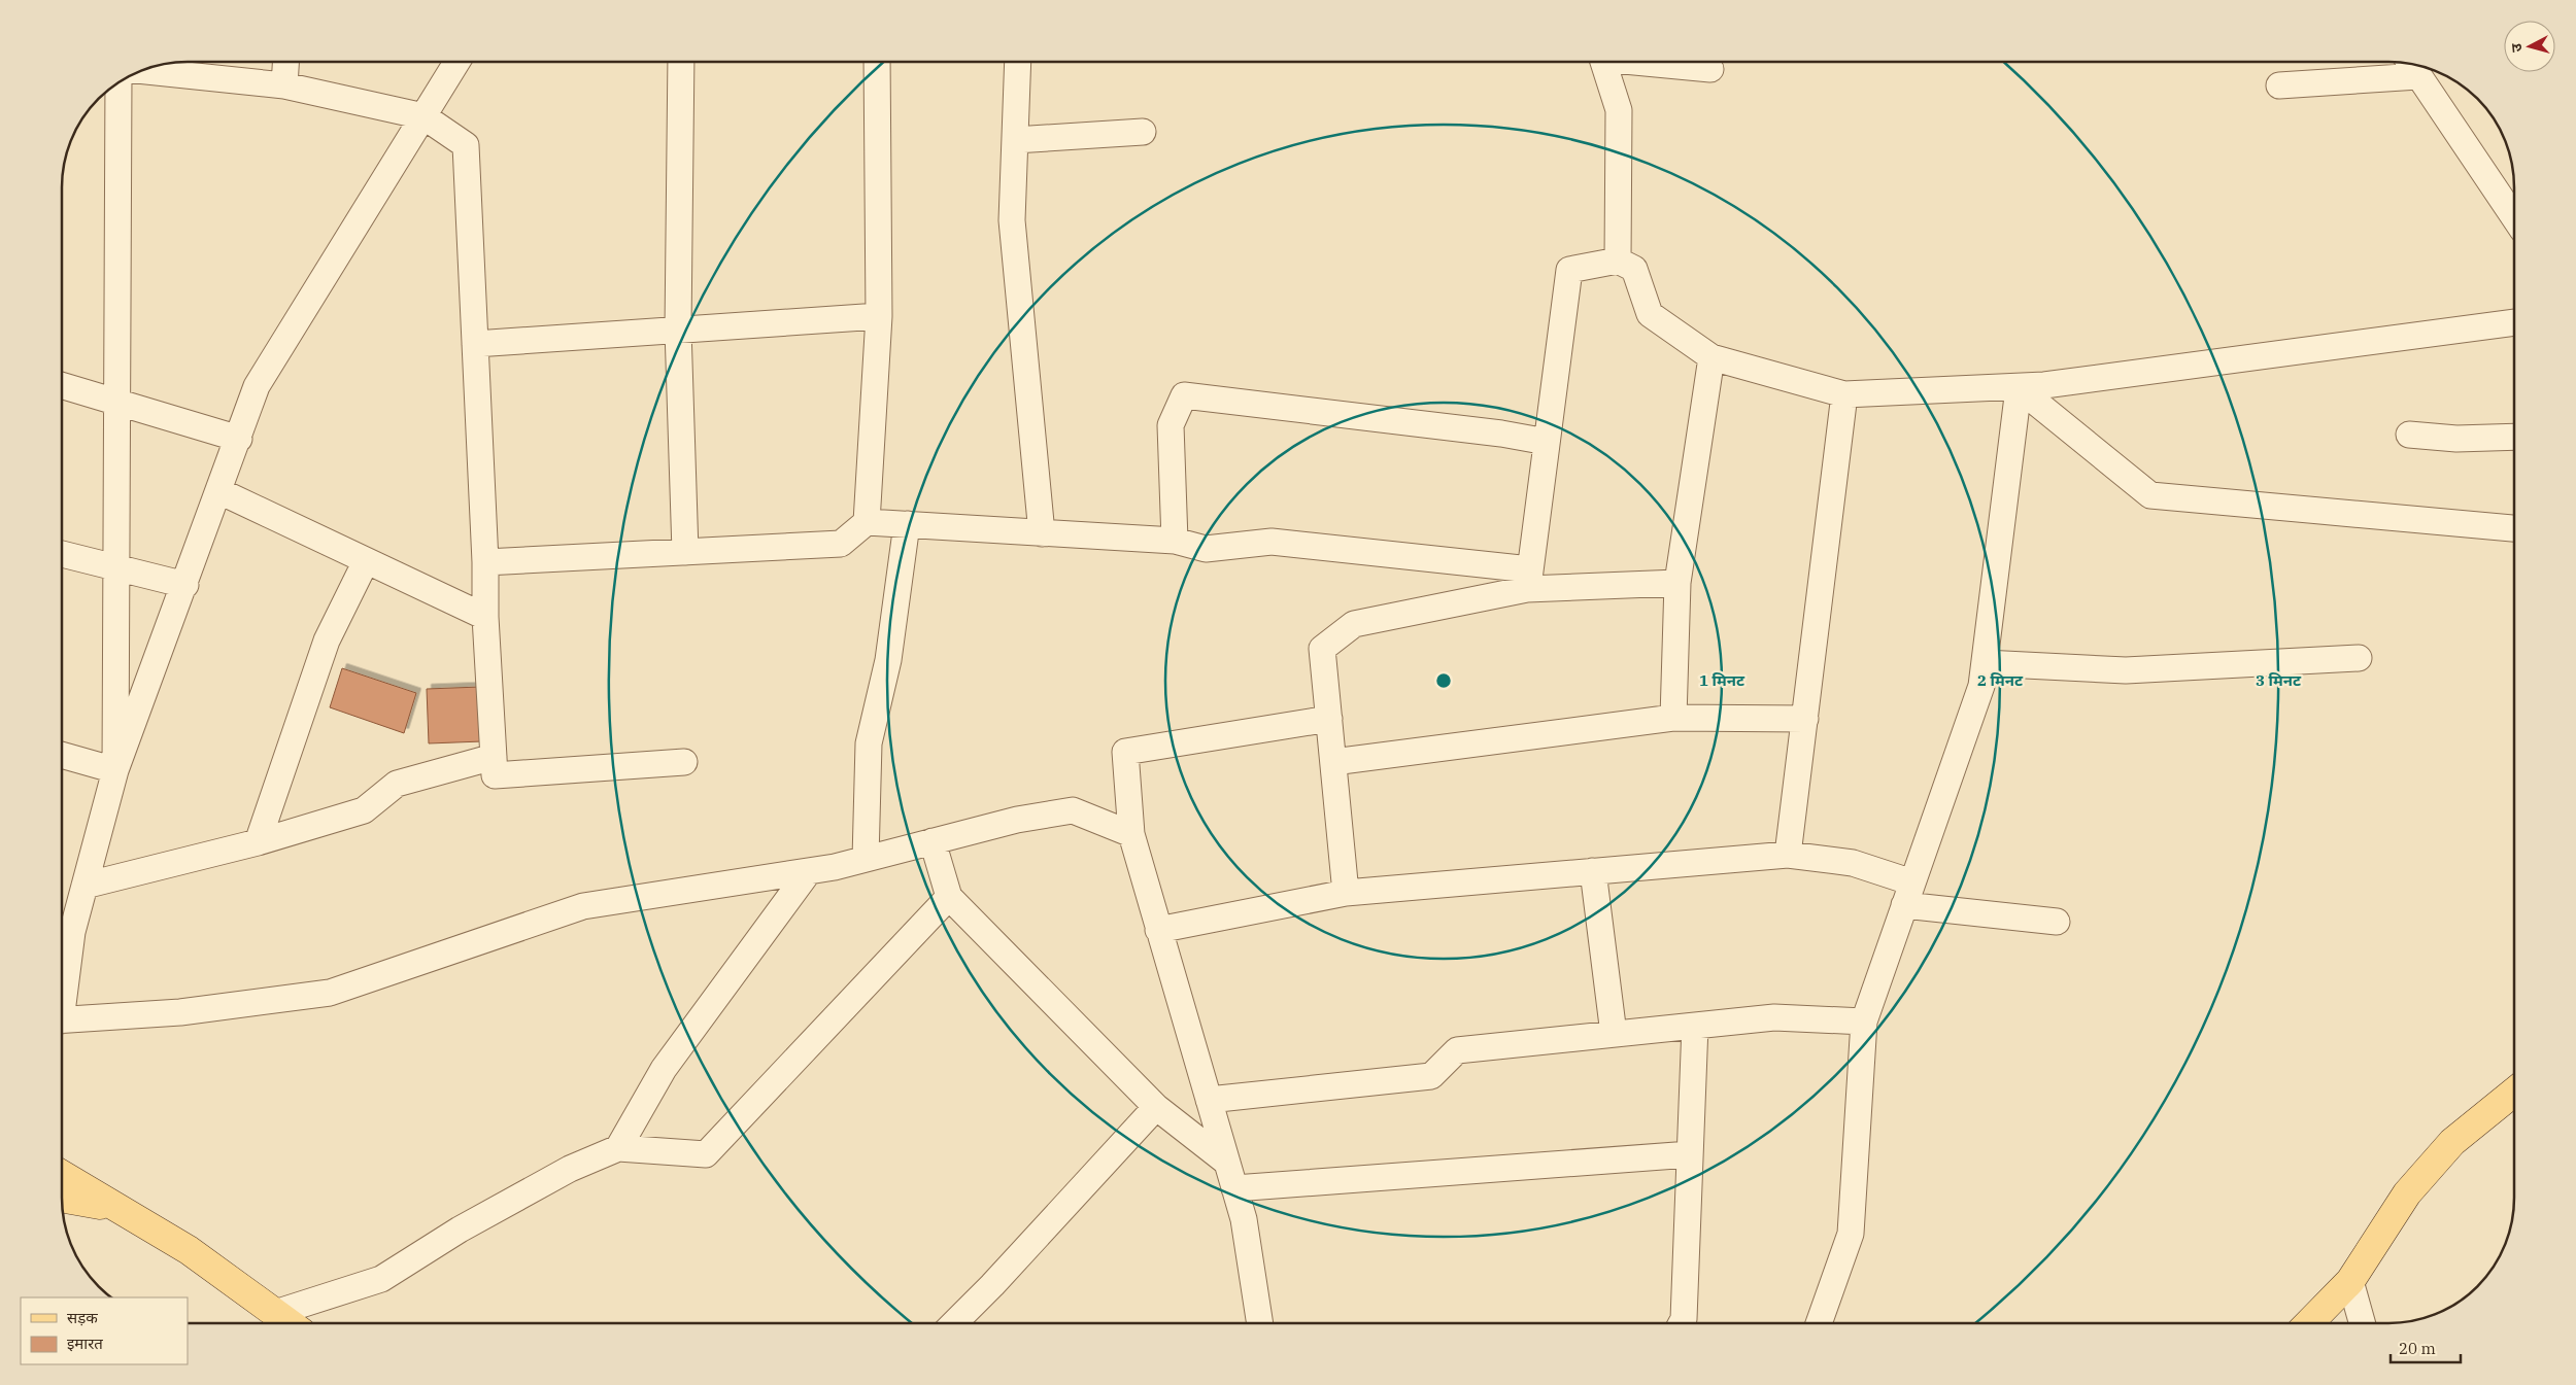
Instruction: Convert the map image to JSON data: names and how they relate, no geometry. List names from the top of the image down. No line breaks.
{"legend":["सड़क","इमारत"],"scale_bar":"20 m","north":"left","rings":["1 मिनट","2 मिनट","3 मिनट"]}
